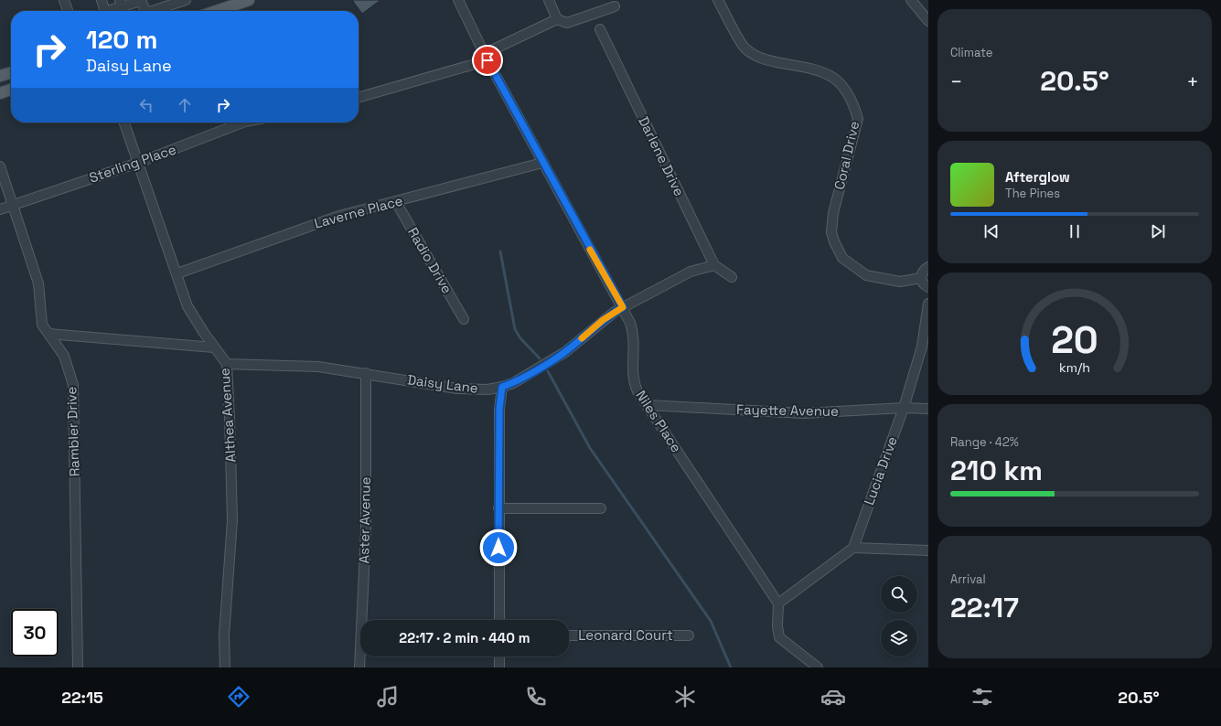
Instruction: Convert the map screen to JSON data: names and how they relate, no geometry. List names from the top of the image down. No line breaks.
{"streets":{"street":["Coral Drive","Darlene Drive","Sterling Place","Laverne Place","Radio Drive","Daisy Lane","Fayette Avenue","Althea Avenue","Niles Place","Rambler Drive","Lucia Drive","Aster Avenue","Leonard Court"]},"crossings":[["Darlene Drive","Daisy Lane"],["Sterling Place","Althea Avenue"],["Sterling Place","Rambler Drive"],["Laverne Place","Radio Drive"],["Laverne Place","Althea Avenue"],["Laverne Place","Niles Place"],["Daisy Lane","Althea Avenue"],["Daisy Lane","Niles Place"],["Daisy Lane","Aster Avenue"],["Fayette Avenue","Niles Place"],["Fayette Avenue","Lucia Drive"]],"page":{"tile":["Climate",["Range · 42%","210 km"],["Arrival","22:17"]],"turn":["120 m","Daisy Lane"],"heat":["−","20.5°","+"],"song":["Afterglow","The Pines"],"limit":"30","trip":"22:17 · 2 min · 440 m","tabs":["22:15","20.5°"],"gauge":["20","km/h"]}}
